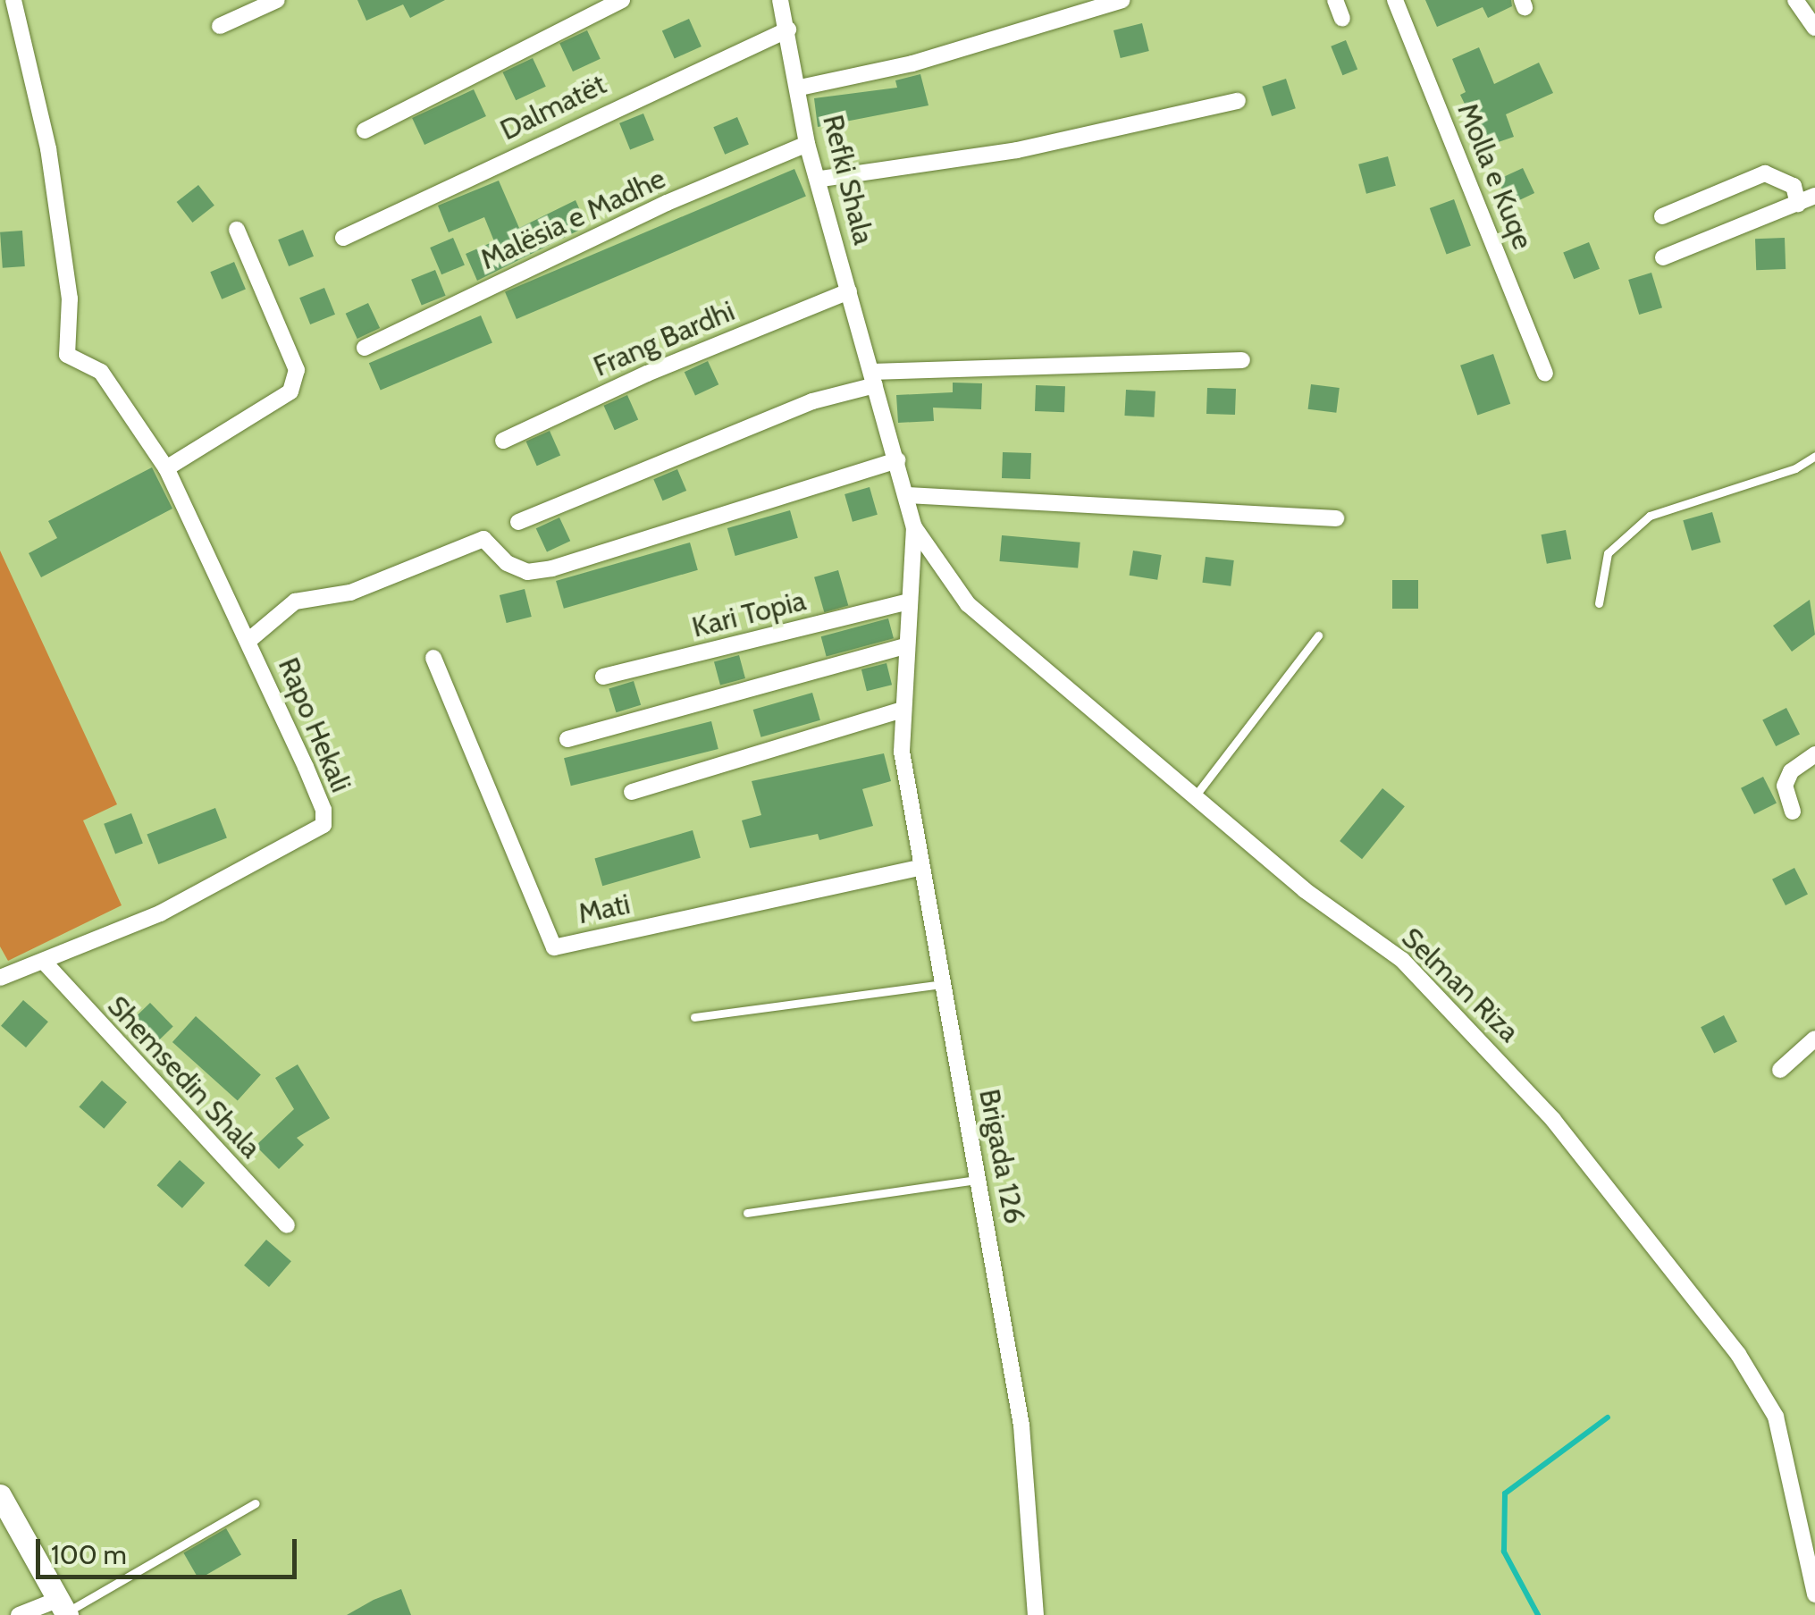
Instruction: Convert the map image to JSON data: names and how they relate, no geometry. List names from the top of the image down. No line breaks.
{"streets":{"street":["Dalmatët","Molla e Kuqe","Refki Shala","Malësia e Madhe","Frang Bardhi","Kari Topia","Rapo Hekali","Mati","Selman Riza","Shemsedin Shala","Brigada 126"]},"crossings":[["Dalmatët","Refki Shala"],["Refki Shala","Malësia e Madhe"],["Refki Shala","Frang Bardhi"],["Refki Shala","Selman Riza"],["Refki Shala","Brigada 126"],["Kari Topia","Brigada 126"],["Rapo Hekali","Shemsedin Shala"],["Mati","Brigada 126"],["Selman Riza","Brigada 126"]],"scale_bar":"100 m"}
